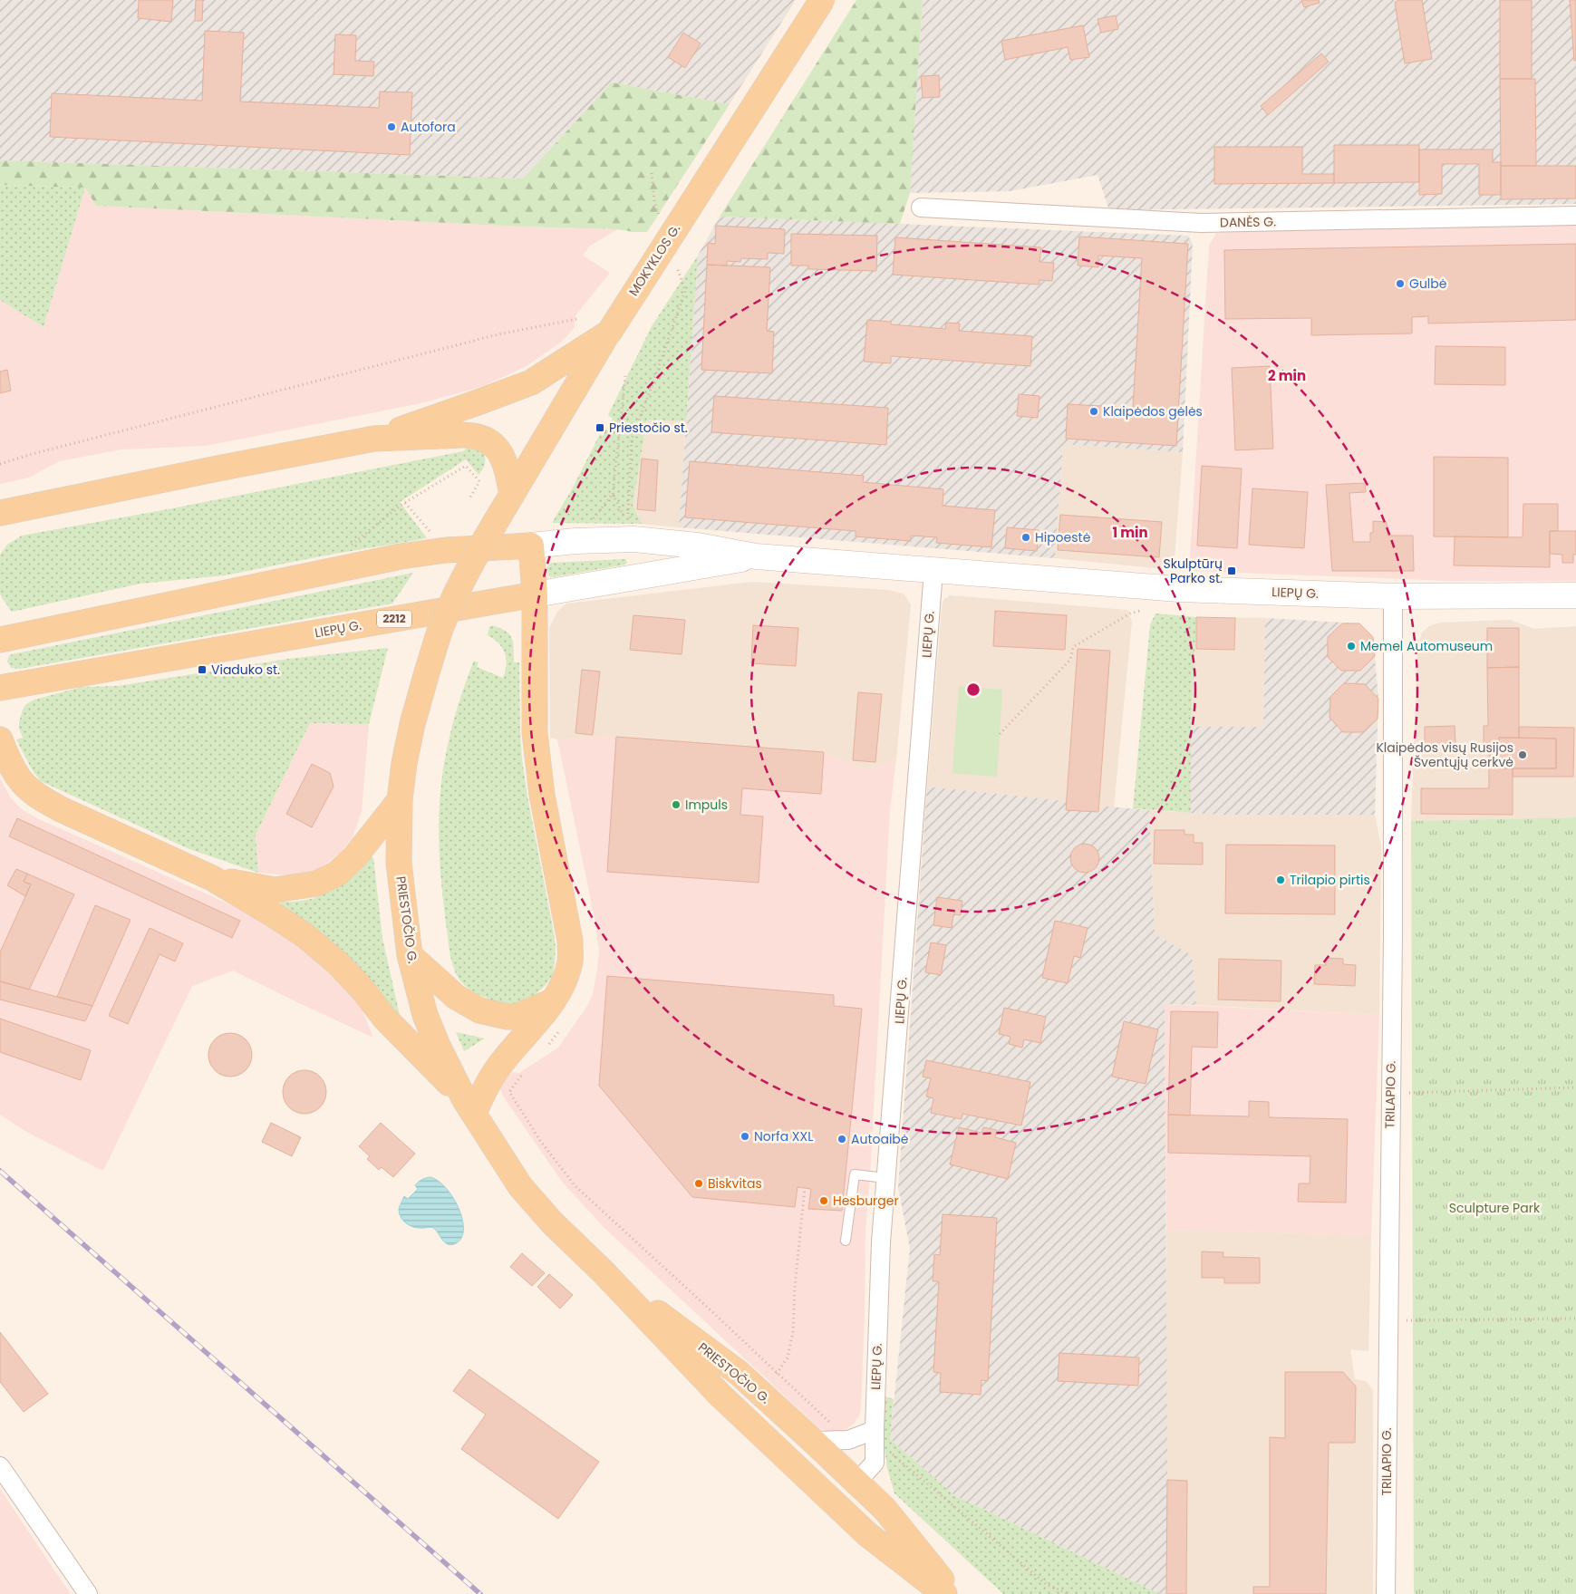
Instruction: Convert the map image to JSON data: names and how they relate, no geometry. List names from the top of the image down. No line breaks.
{"streets":{"main road":["MOKYKLOS G.","LIEPŲ G.","2212","PRIESTOČIO G."],"street":["DANĖS G.","TRILAPIO G."]},"crossings":[["MOKYKLOS G.","PRIESTOČIO G."],["LIEPŲ G.","PRIESTOČIO G."],["LIEPŲ G.","TRILAPIO G."]],"parks":["Sculpture Park"],"places":{"other":["Autofora","Gulbė","Klaipėdos gėlės","Hipoestė","Memel Automuseum","Klaipėdos visų Rusijos Šventųjų cerkvė","Impuls","Trilapio pirtis","Norfa XXL","Autoaibė","Biskvitas","Hesburger"],"transit":["Priestočio st.","Skulptūrų Parko st.","Viaduko st."]},"rings":["2 min","1 min"]}
